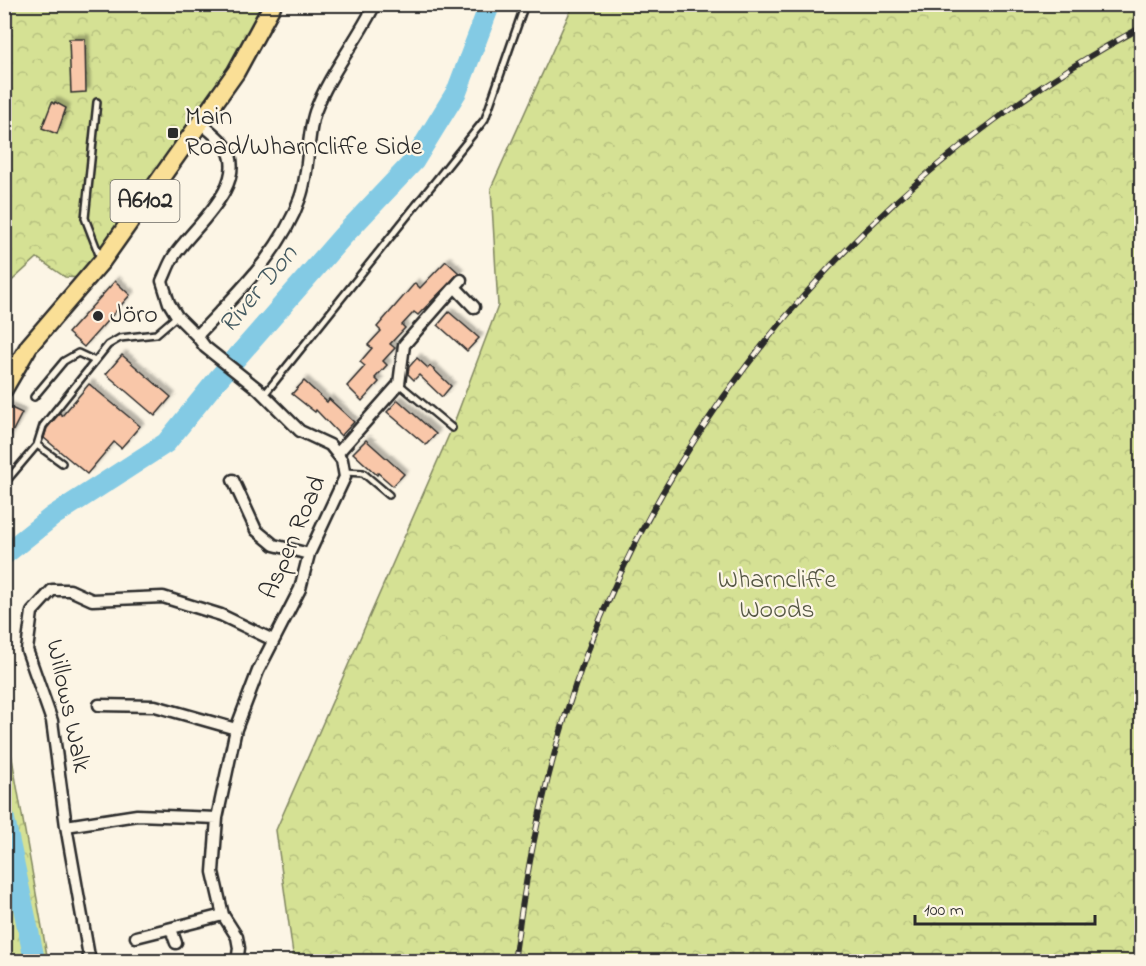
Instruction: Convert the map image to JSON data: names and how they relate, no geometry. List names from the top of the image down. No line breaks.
{"streets":{"main road":["A6102"],"street":["Aspen Road","Willows Walk"]},"crossings":[["A6102","Aspen Road"],["Aspen Road","Willows Walk"]],"water":["River Don"],"parks":["Wharncliffe Woods"],"places":{"transit":["Main Road/Wharncliffe Side"],"other":["Jöro"]},"scale_bar":"100 m"}
